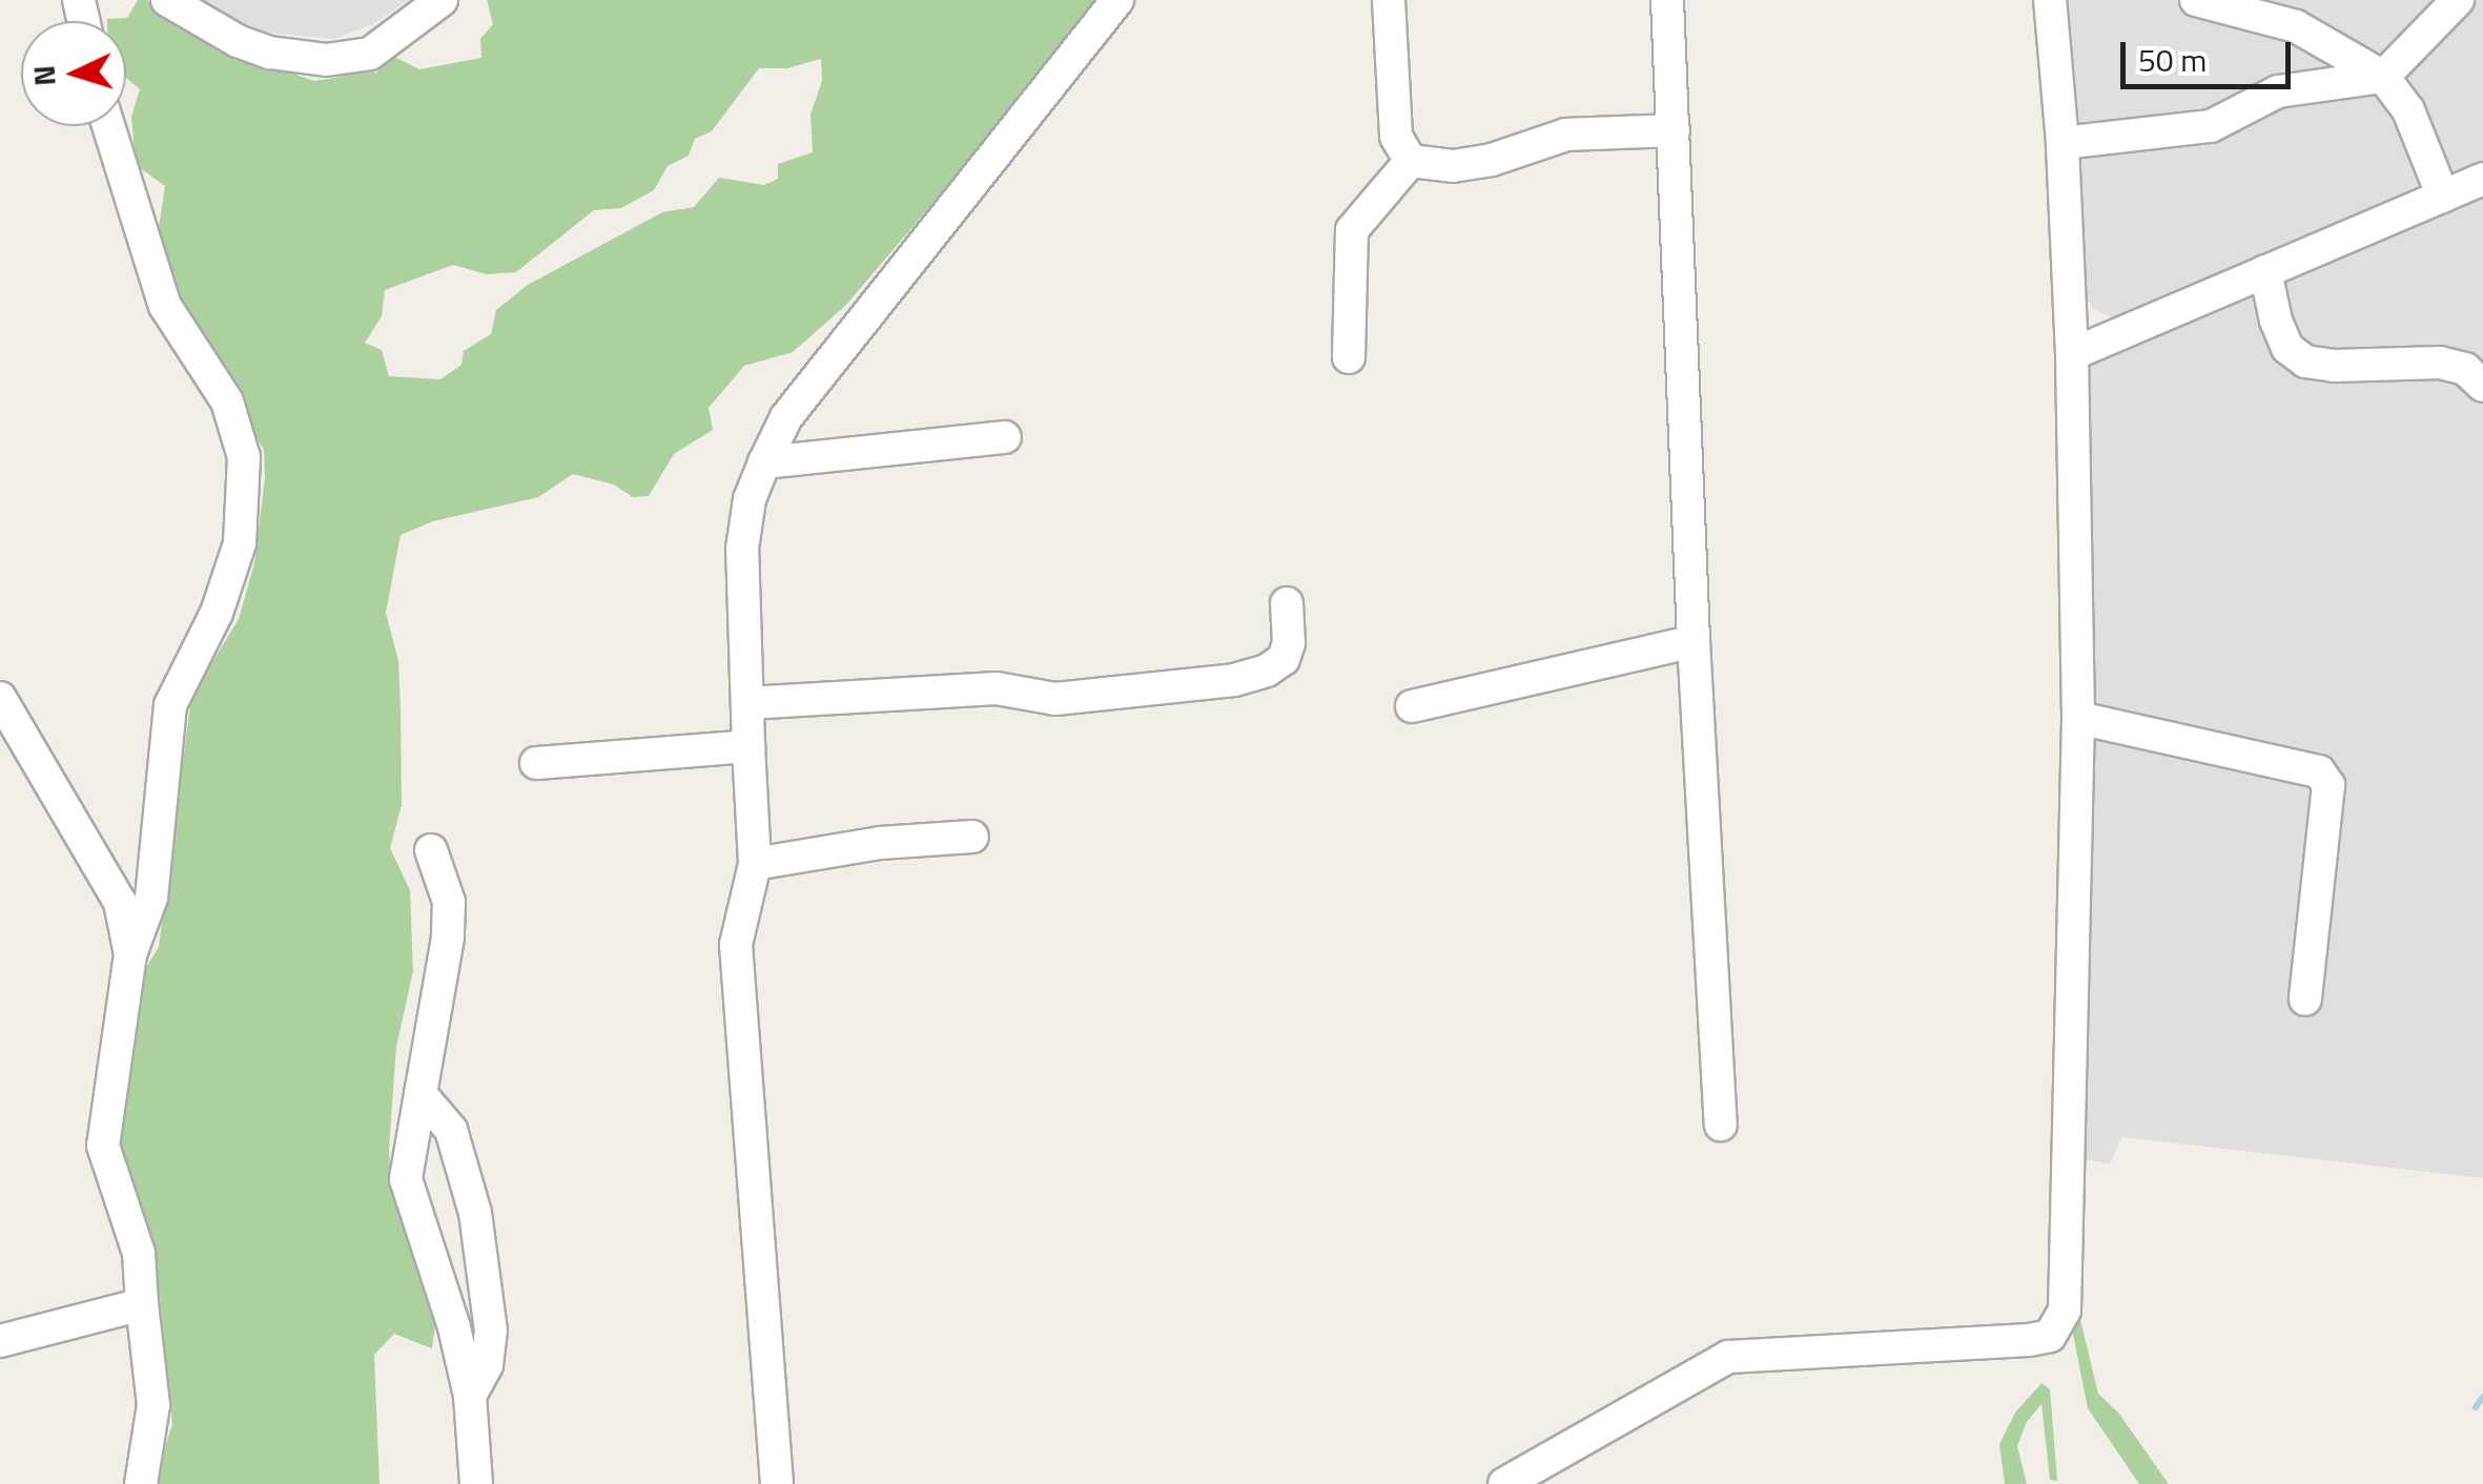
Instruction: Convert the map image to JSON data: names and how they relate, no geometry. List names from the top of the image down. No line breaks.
{"scale_bar":"50 m","north":"left"}
